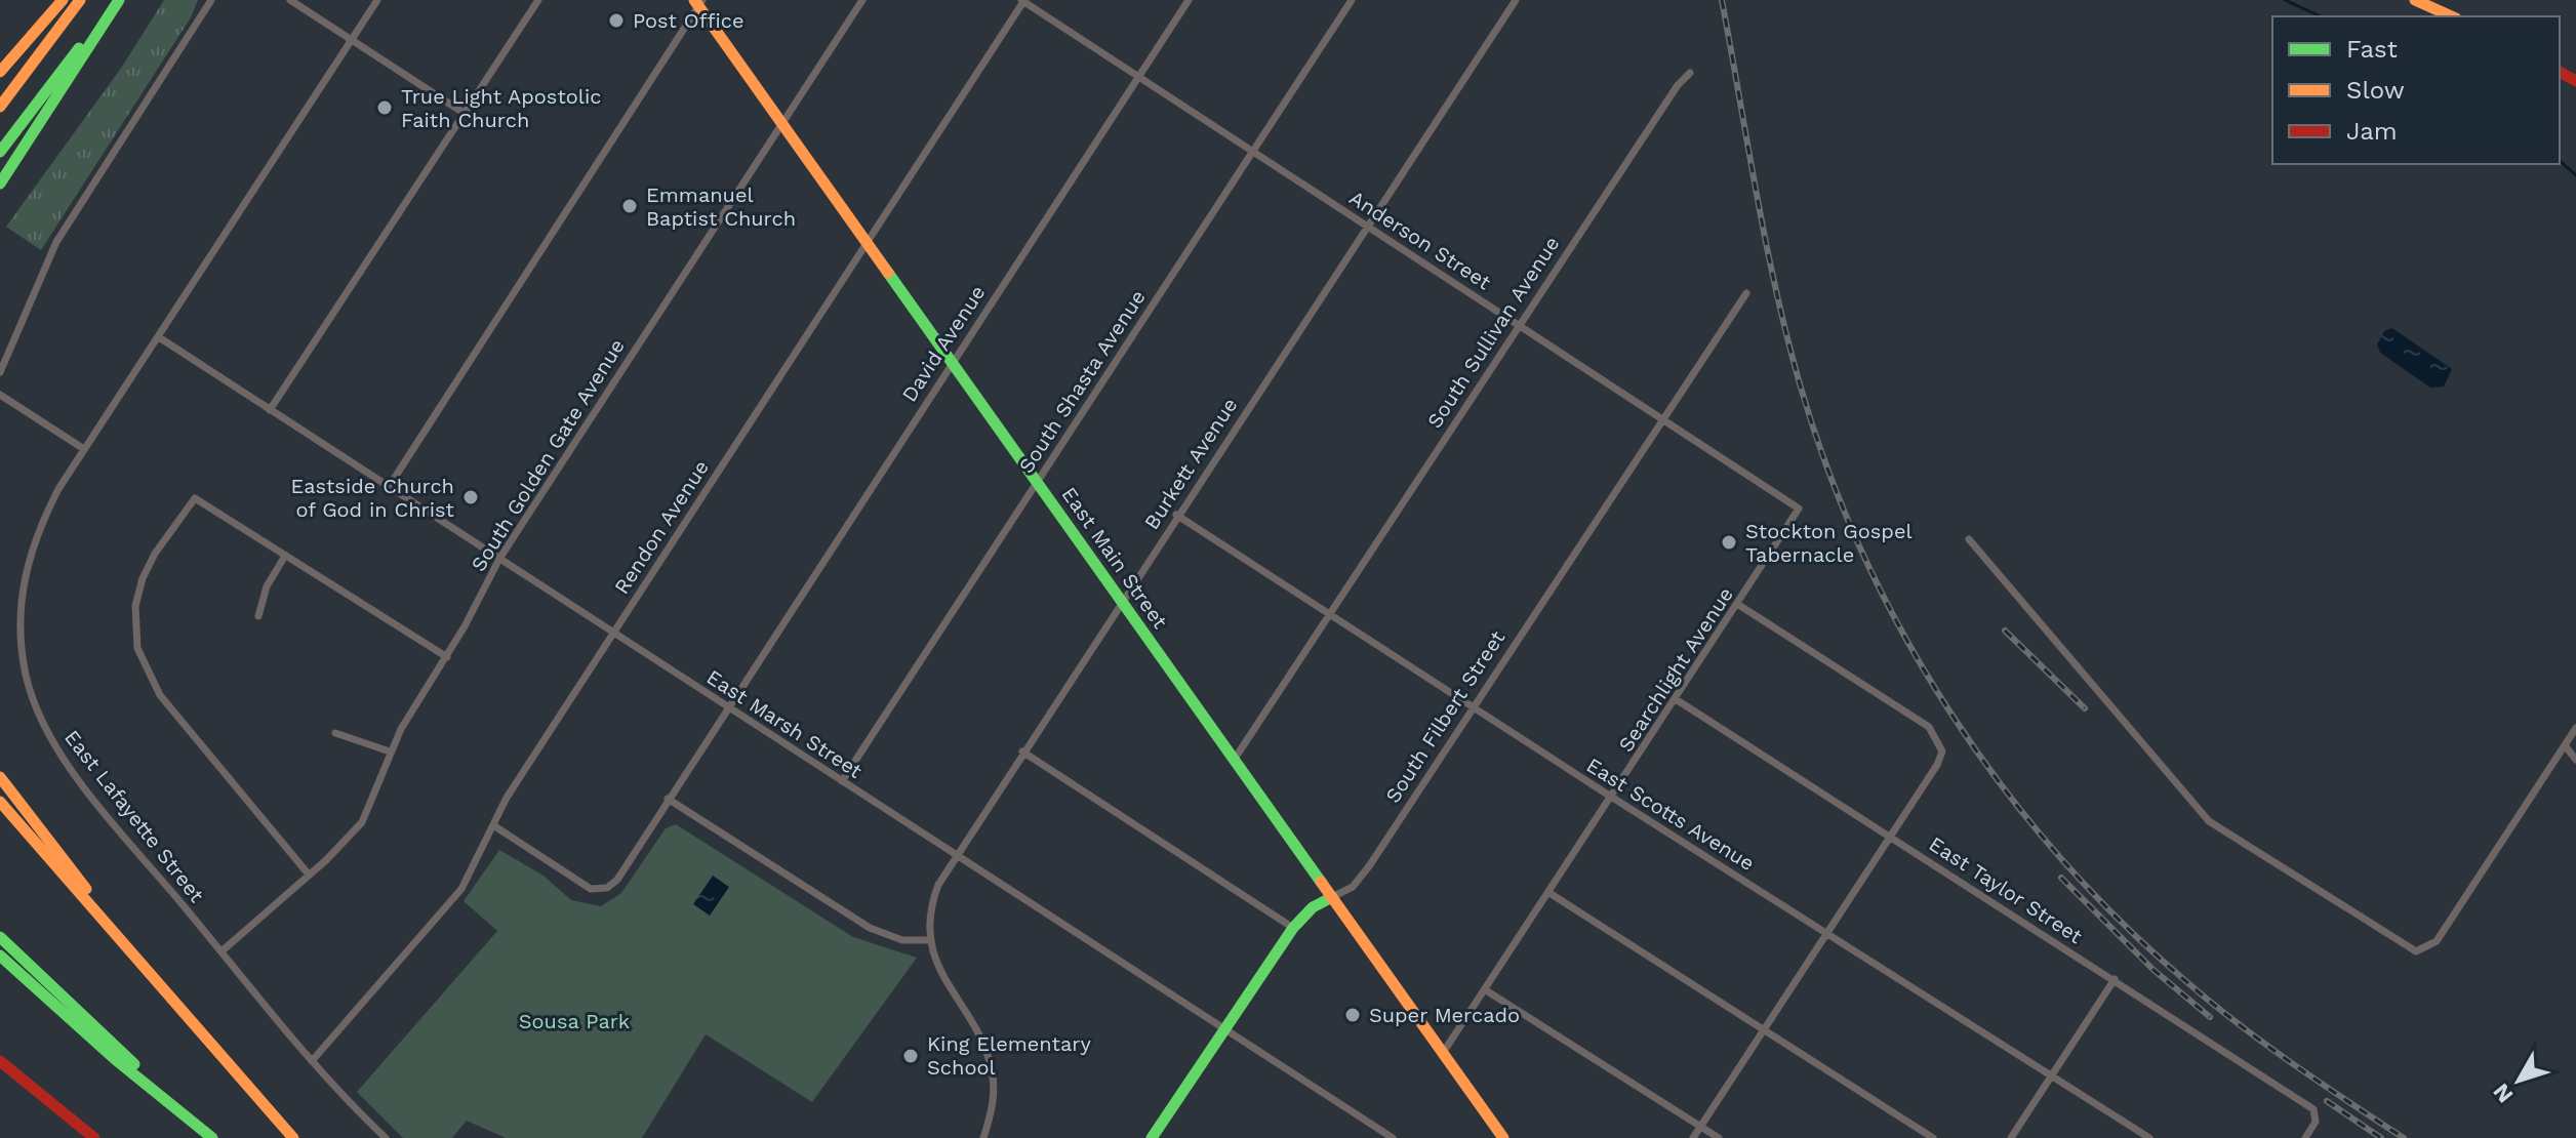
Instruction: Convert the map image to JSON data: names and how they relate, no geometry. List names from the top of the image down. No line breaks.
{"streets":{"main road":["East Main Street","South Filbert Street"],"street":["Anderson Street","South Sullivan Avenue","David Avenue","South Shasta Avenue","South Golden Gate Avenue","Burkett Avenue","Rendon Avenue","Searchlight Avenue","East Marsh Street","East Scotts Avenue","East Lafayette Street","East Taylor Street"]},"crossings":[["Anderson Street","South Sullivan Avenue"],["Anderson Street","David Avenue"],["Anderson Street","South Shasta Avenue"],["Anderson Street","Burkett Avenue"],["Anderson Street","Rendon Avenue"],["Anderson Street","Searchlight Avenue"],["Anderson Street","South Filbert Street"],["South Sullivan Avenue","East Main Street"],["South Sullivan Avenue","East Scotts Avenue"],["David Avenue","Rendon Avenue"],["David Avenue","East Main Street"],["David Avenue","East Marsh Street"],["South Shasta Avenue","East Main Street"],["South Shasta Avenue","East Marsh Street"],["South Golden Gate Avenue","East Main Street"],["South Golden Gate Avenue","East Marsh Street"],["South Golden Gate Avenue","East Lafayette Street"],["Burkett Avenue","East Main Street"],["Burkett Avenue","East Marsh Street"],["Burkett Avenue","East Scotts Avenue"],["Rendon Avenue","East Main Street"],["Rendon Avenue","East Marsh Street"],["Rendon Avenue","East Lafayette Street"],["East Main Street","Searchlight Avenue"],["East Main Street","South Filbert Street"],["Searchlight Avenue","East Scotts Avenue"],["Searchlight Avenue","East Taylor Street"],["South Filbert Street","East Marsh Street"],["South Filbert Street","East Scotts Avenue"],["East Marsh Street","East Lafayette Street"]],"parks":["Sousa Park"],"places":["Post Office","True Light Apostolic Faith Church","Emmanuel Baptist Church","Eastside Church of God in Christ","Stockton Gospel Tabernacle","Super Mercado","King Elementary School"],"legend":["Fast","Slow","Jam"],"north":"bottom left"}
